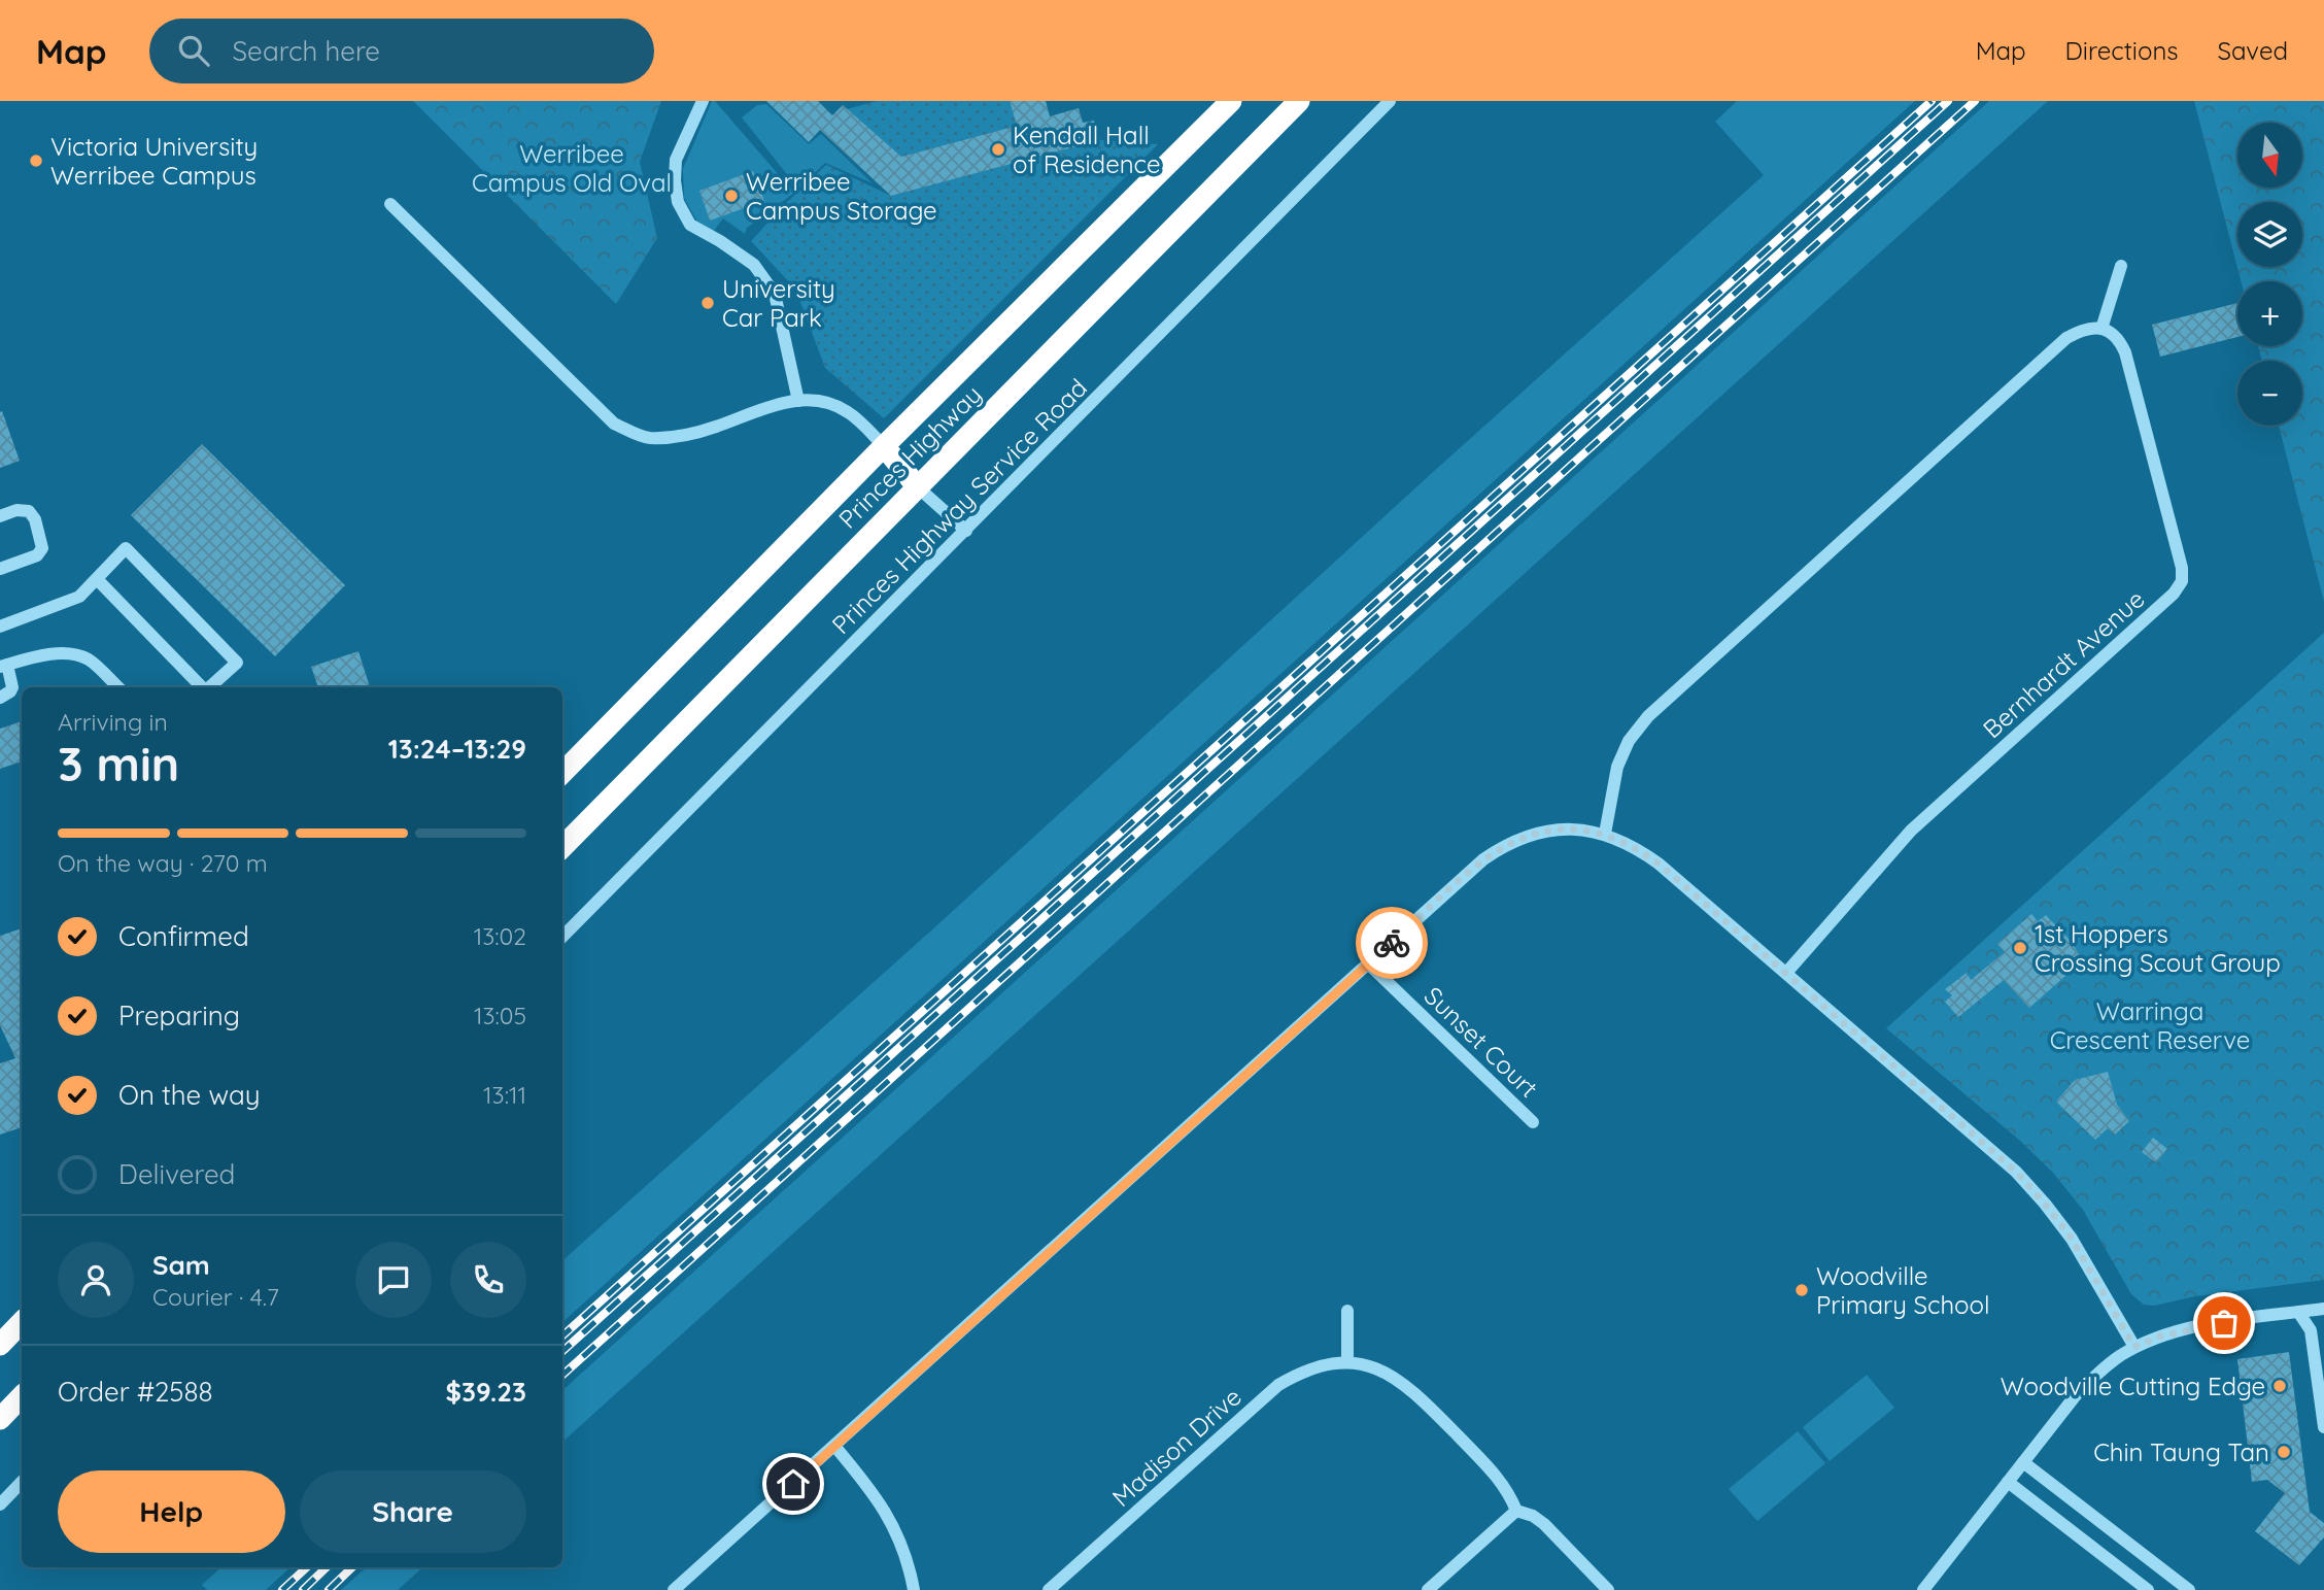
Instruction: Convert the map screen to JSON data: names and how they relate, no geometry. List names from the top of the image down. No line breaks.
{"streets":{"highway":["Princes Highway"],"street":["Princes Highway Service Road","Bernhardt Avenue","Sunset Court","Madison Drive"]},"parks":["Werribee Campus Old Oval","Warringa Crescent Reserve"],"places":["Kendall Hall of Residence","Victoria University Werribee Campus","Werribee Campus Storage","University Car Park","1st Hoppers Crossing Scout Group","Woodville Primary School","Woodville Cutting Edge","Chin Taung Tan"],"north":"bottom","page":{"header":"Map","search":"Search here","nav":["Map","Directions","Saved"],"map_buttons":["+","−"],"heading":["3 min","Arriving in","13:24–13:29"],"panel":["Sam","Courier · 4.7","Order #2588","$39.23"],"bar":"On the way · 270 m","list":[["Confirmed","13:02"],["Preparing","13:05"],["On the way","13:11"],"Delivered"],"buttons":["Help","Share"]}}
